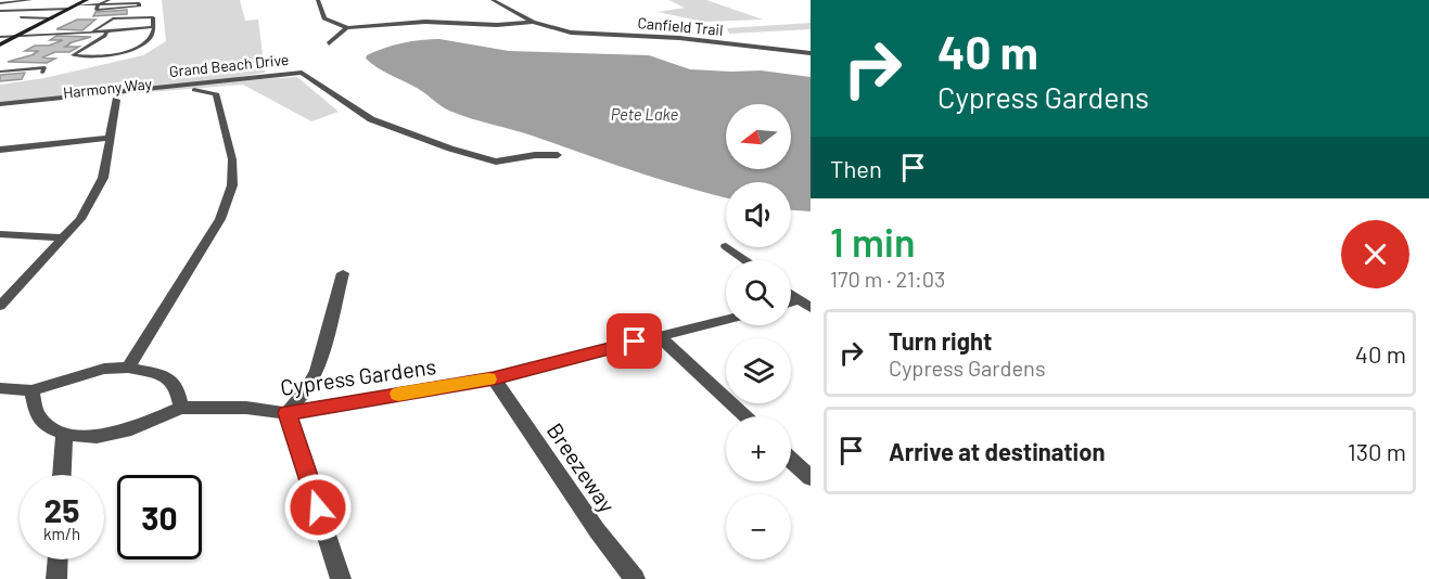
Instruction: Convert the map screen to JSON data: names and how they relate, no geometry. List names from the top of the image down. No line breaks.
{"streets":{"street":["Canfield Trail","Grand Beach Drive","Harmony Way","Cypress Gardens","Breezeway"]},"crossings":[["Cypress Gardens","Breezeway"]],"water":["Pete Lake"],"north":"left","page":{"turn":["40 m","Cypress Gardens"],"map_buttons":["+","−"],"then":"Then","heading":["1 min","170 m · 21:03"],"list":[{"name":"Turn right","note":"Cypress Gardens","value":"40 m"},{"name":"Arrive at destination","value":"130 m"}],"speed":"25 km/h","limit":"30"}}
